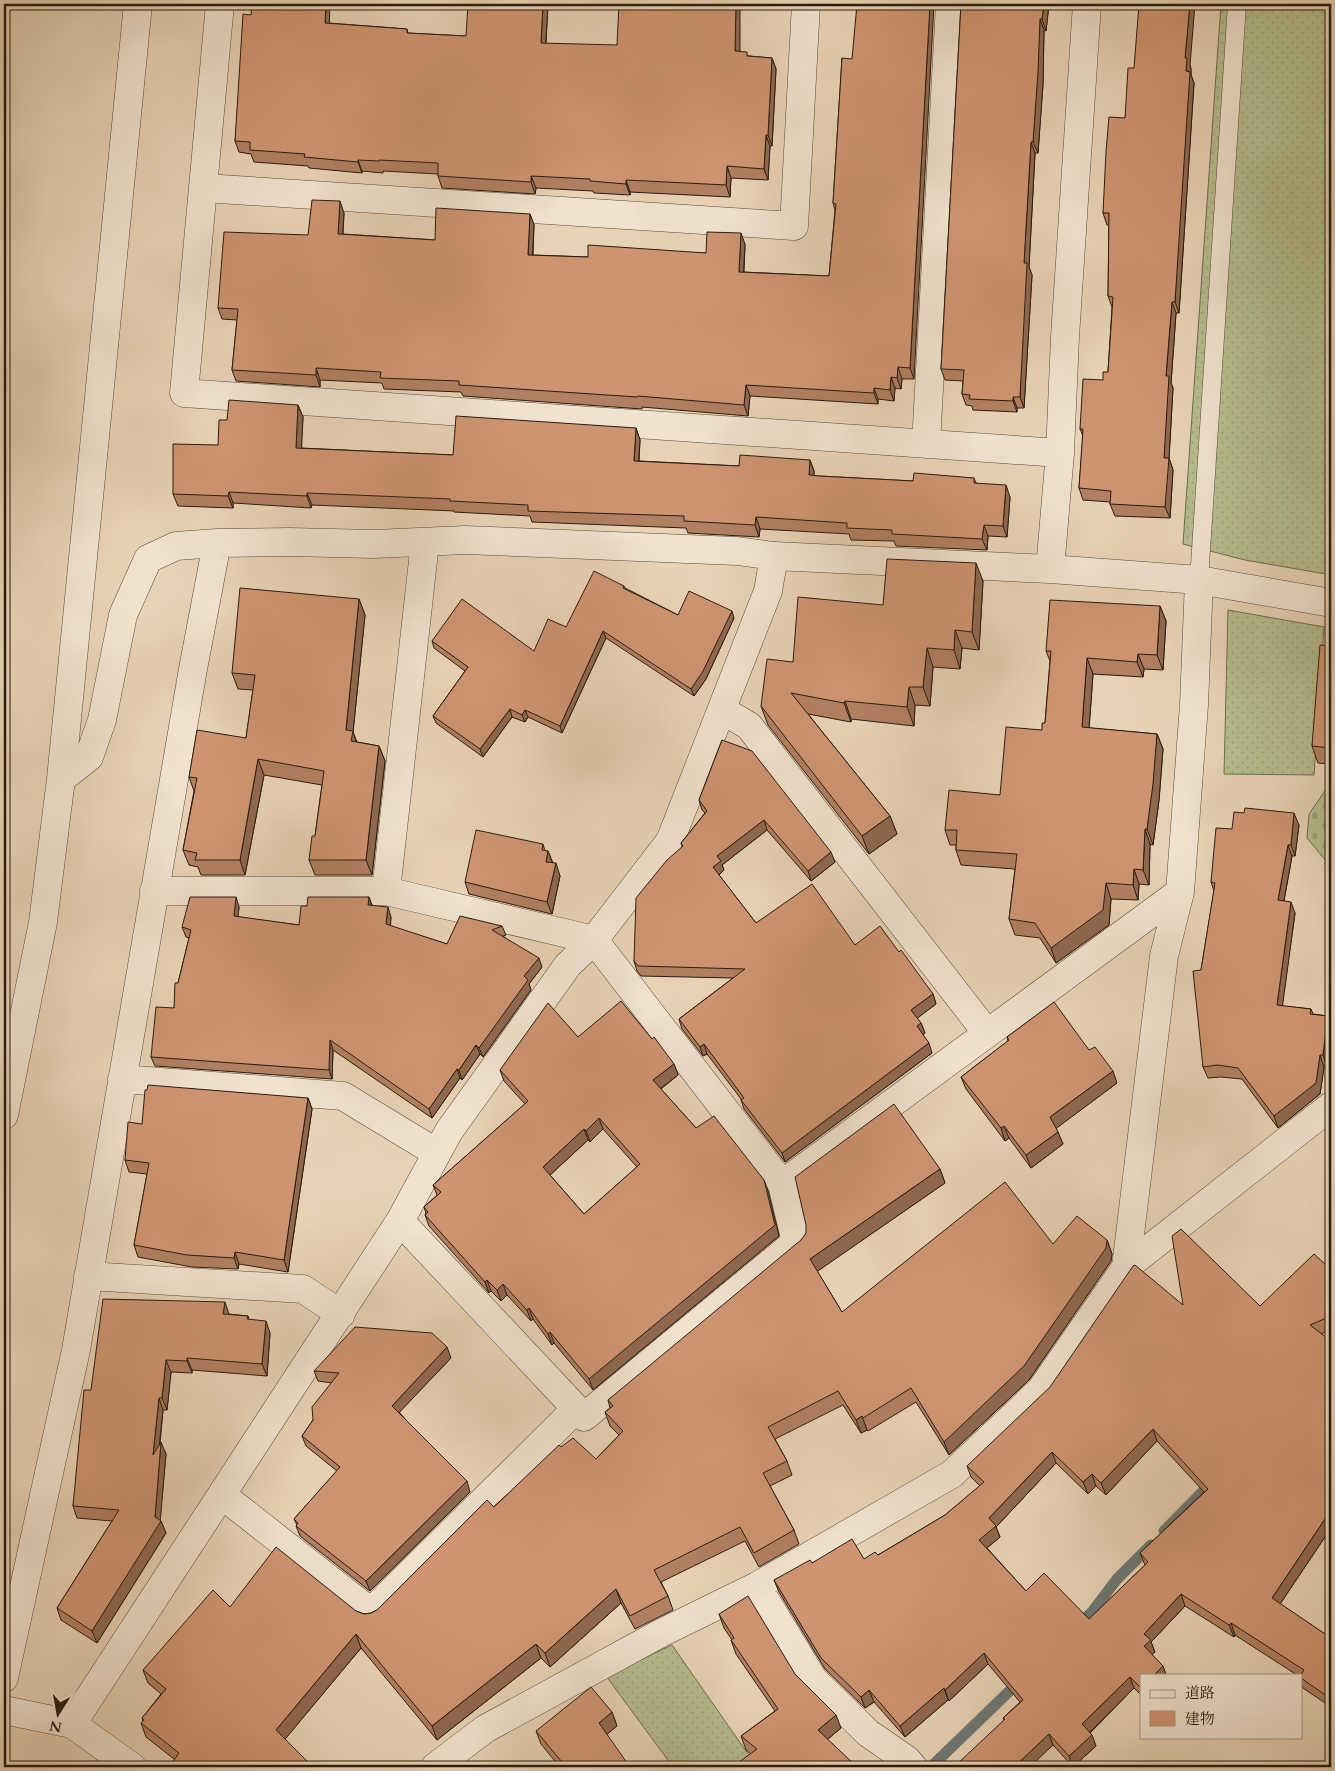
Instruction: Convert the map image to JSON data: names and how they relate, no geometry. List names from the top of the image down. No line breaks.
{"legend":["道路","建物"],"north":"bottom"}
